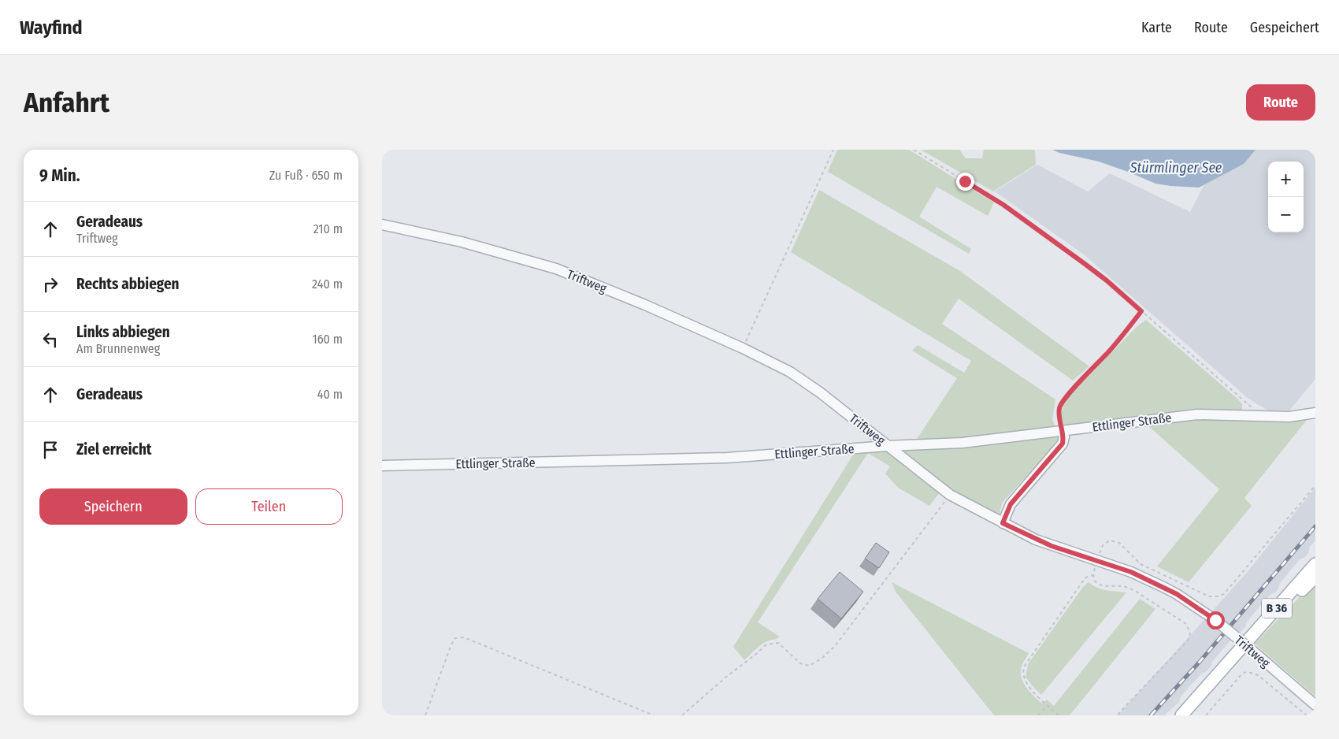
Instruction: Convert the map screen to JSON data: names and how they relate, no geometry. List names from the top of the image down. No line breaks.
{"streets":{"main road":["B 36"],"street":["Triftweg","Ettlinger Straße"]},"crossings":[["Triftweg","Ettlinger Straße"]],"water":["Stürmlinger See"],"page":{"header":"Wayfind","nav":["Karte","Route","Gespeichert"],"buttons":["Route",["Speichern","Teilen"]],"title":"Anfahrt","heading":["9 Min.","Zu Fuß · 650 m"],"map_buttons":["+","−"],"list":[["Geradeaus","Triftweg","210 m"],["Rechts abbiegen","240 m"],["Links abbiegen","Am Brunnenweg","160 m"],["Geradeaus","40 m"],"Ziel erreicht"]}}
